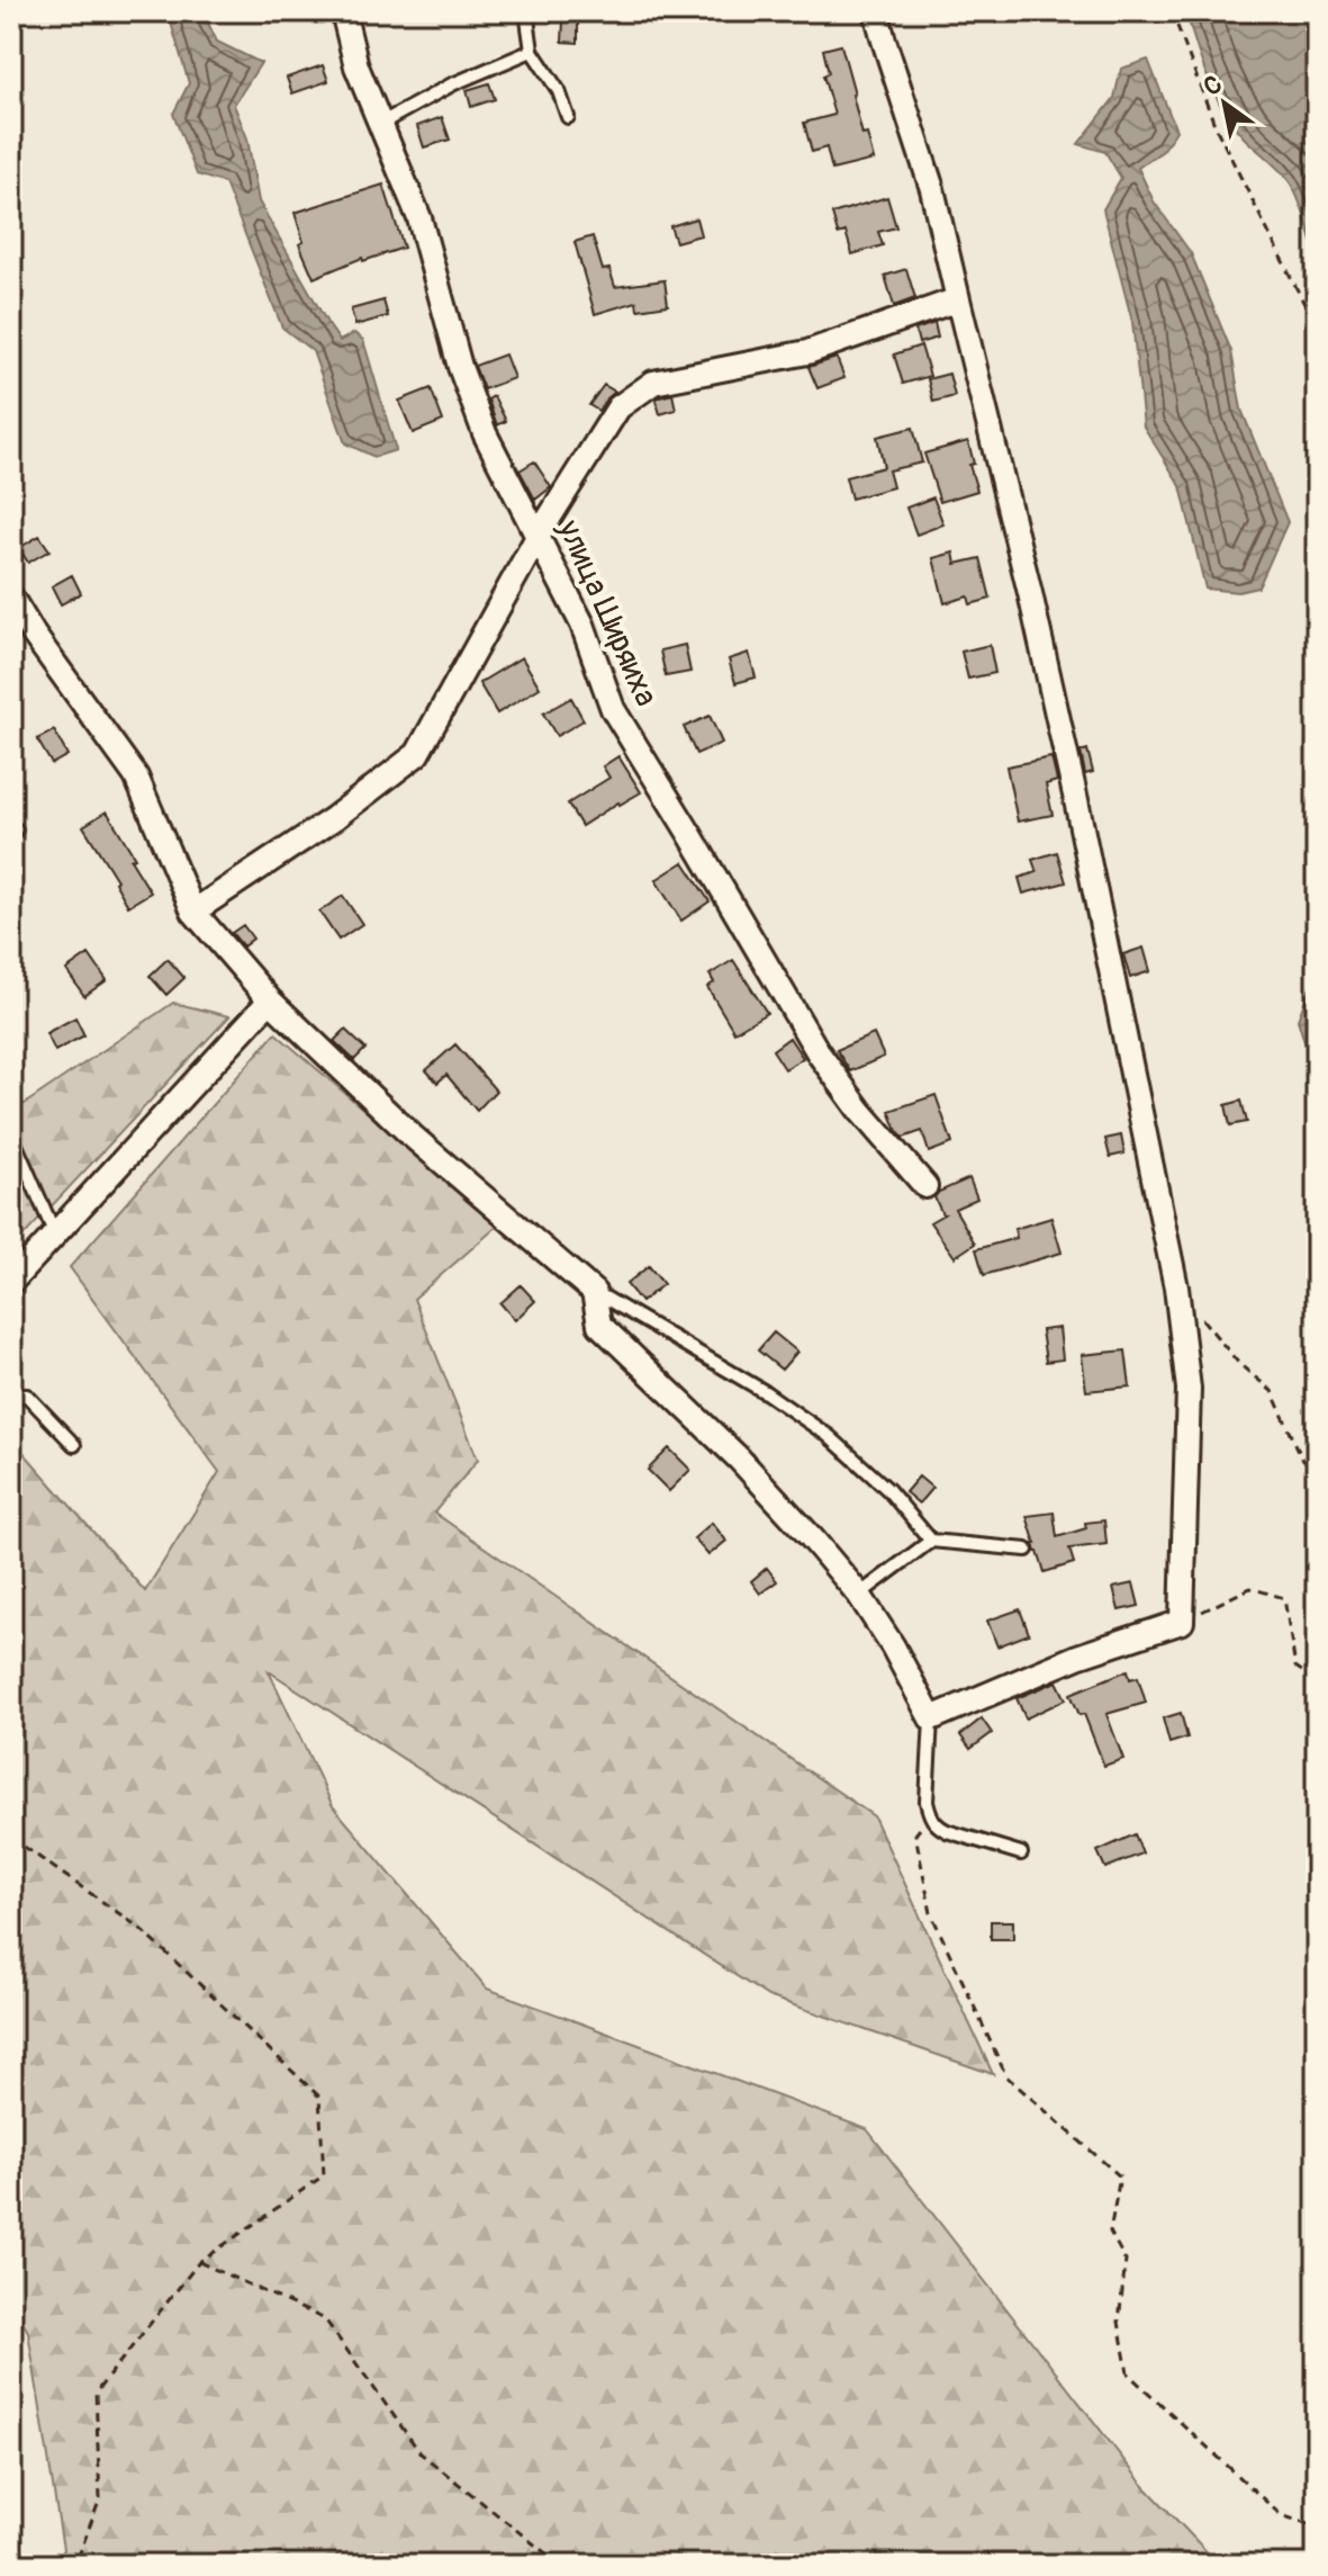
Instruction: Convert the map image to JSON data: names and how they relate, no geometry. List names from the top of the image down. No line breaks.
{"streets":{"street":["улица Ширяиха"]},"north":"top left"}
